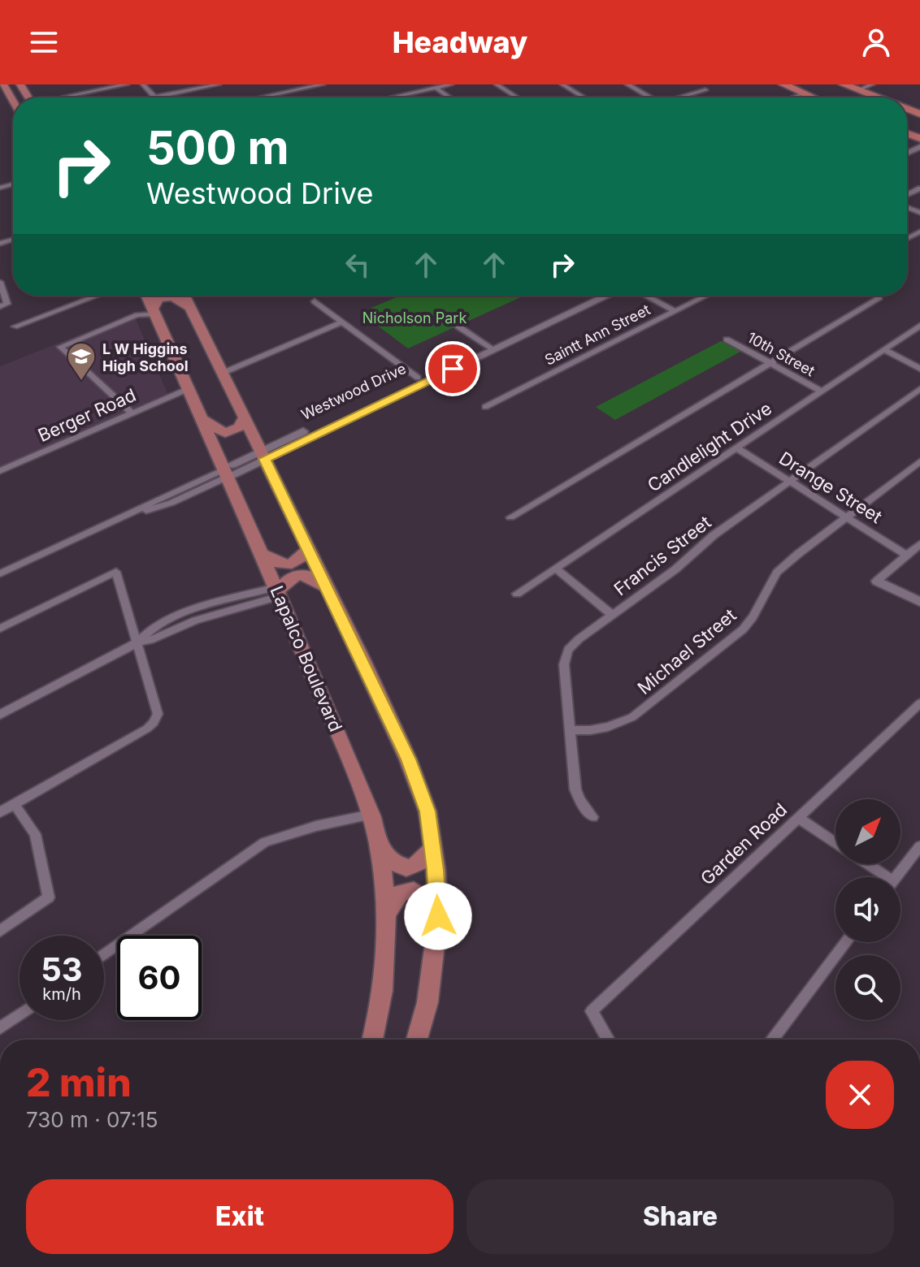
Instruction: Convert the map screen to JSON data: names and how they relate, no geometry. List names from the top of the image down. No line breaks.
{"streets":{"main road":["Lapalco Boulevard"],"street":["Saintt Ann Street","10th Street","Westwood Drive","Berger Road","Candlelight Drive","Drange Street","Francis Street","Michael Street","Garden Road"]},"crossings":[["10th Street","Candlelight Drive"],["Westwood Drive","Lapalco Boulevard"],["Berger Road","Lapalco Boulevard"],["Candlelight Drive","Drange Street"],["Drange Street","Francis Street"],["Drange Street","Michael Street"],["Francis Street","Michael Street"]],"parks":["Nicholson Park"],"places":{"school or university":["L W Higgins High School"]},"north":"top right","page":{"header":"Headway","turn":["500 m","Westwood Drive"],"speed":"53 km/h","limit":"60","heading":["2 min","730 m · 07:15"],"buttons":["Exit","Share"]}}
